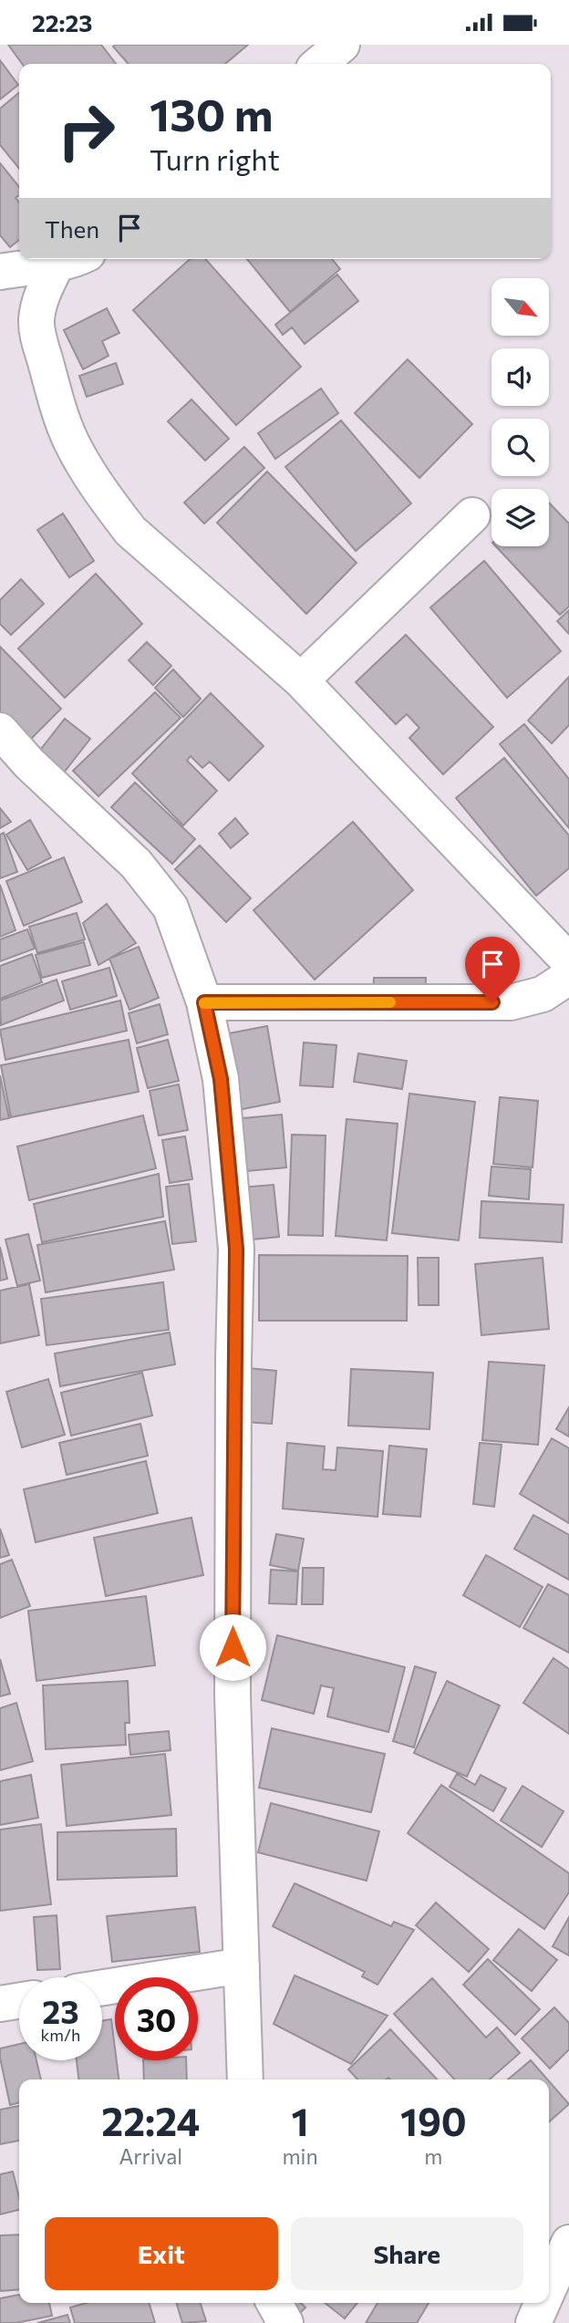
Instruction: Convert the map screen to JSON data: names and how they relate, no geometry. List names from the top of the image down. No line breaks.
{"north":"bottom right","page":{"status":"22:23","turn":["130 m","Turn right"],"then":"Then","speed":"23 km/h","limit":"30","eta":["22:24","Arrival","1","min","190","m"],"buttons":["Exit","Share"]}}
